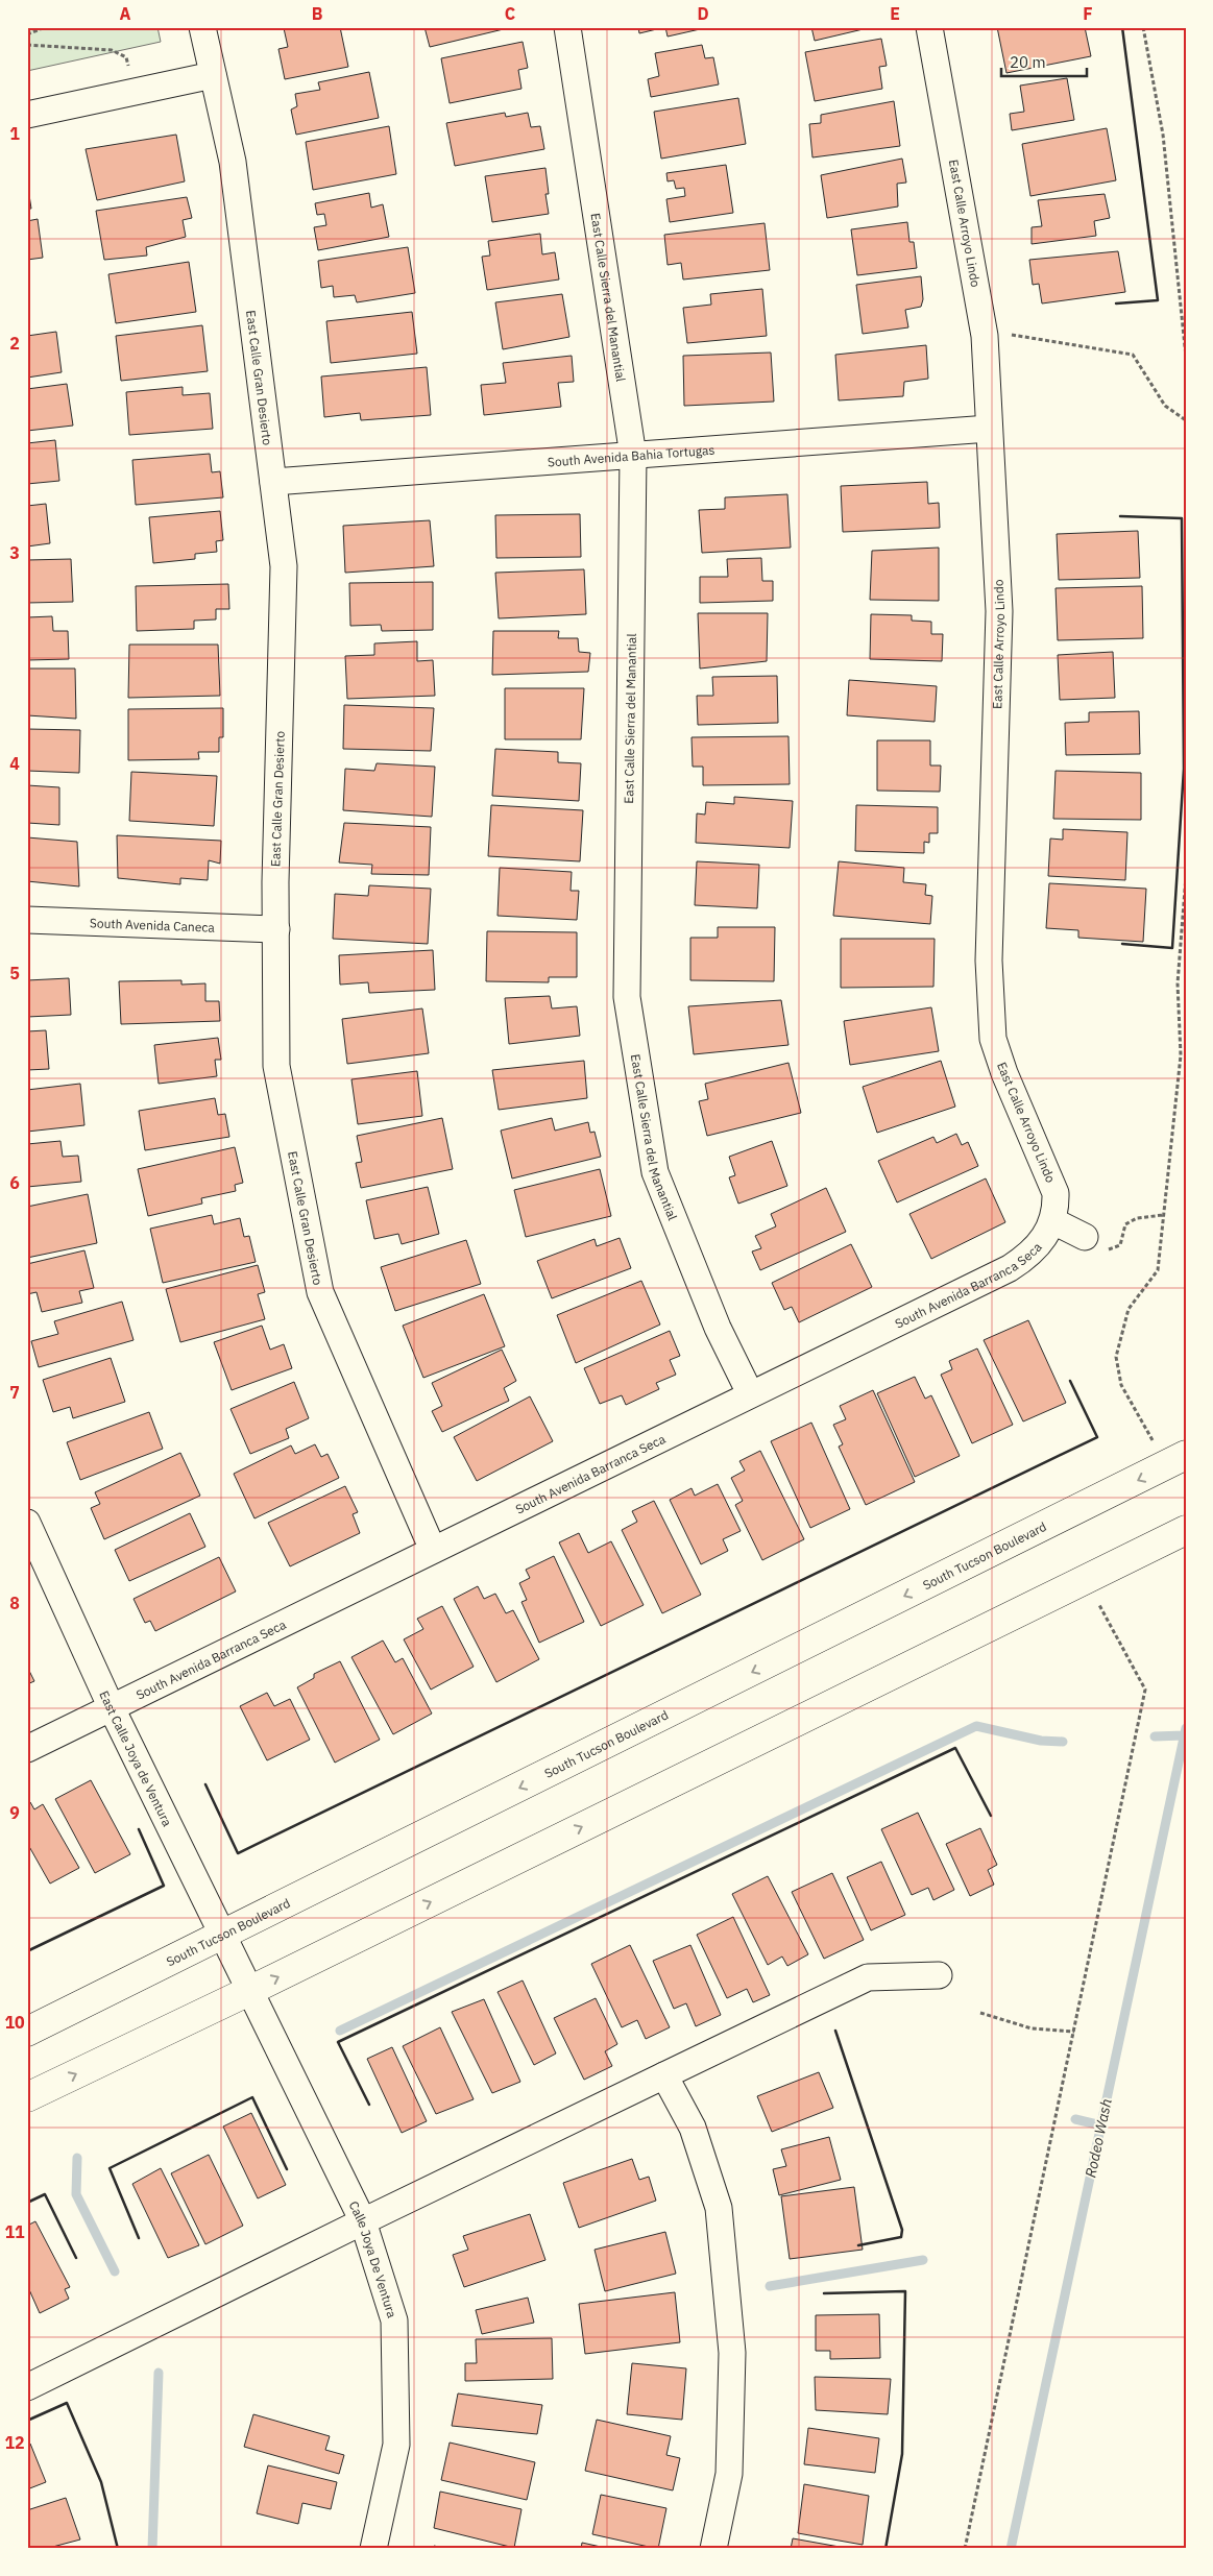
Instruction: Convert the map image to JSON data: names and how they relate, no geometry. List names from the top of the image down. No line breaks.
{"streets":{"main road":["South Tucson Boulevard"],"street":["East Calle Arroyo Lindo","East Calle Sierra del Manantial","East Calle Gran Desierto","South Avenida Bahia Tortugas","South Avenida Caneca","South Avenida Barranca Seca","East Calle Joya de Ventura","Calle Joya De Ventura"]},"crossings":[["East Calle Arroyo Lindo","South Avenida Bahia Tortugas"],["East Calle Arroyo Lindo","South Avenida Barranca Seca"],["East Calle Sierra del Manantial","South Avenida Bahia Tortugas"],["East Calle Sierra del Manantial","South Avenida Barranca Seca"],["East Calle Gran Desierto","South Avenida Bahia Tortugas"],["East Calle Gran Desierto","South Avenida Caneca"],["East Calle Gran Desierto","South Avenida Barranca Seca"],["South Avenida Barranca Seca","East Calle Joya de Ventura"],["South Tucson Boulevard","East Calle Joya de Ventura"],["East Calle Joya de Ventura","Calle Joya De Ventura"]],"water":["Rodeo Wash"],"scale_bar":"20 m","grid":{"columns":["A","B","C","D","E","F"],"rows":["1","2","3","4","5","6","7","8","9","10","11","12"]}}
